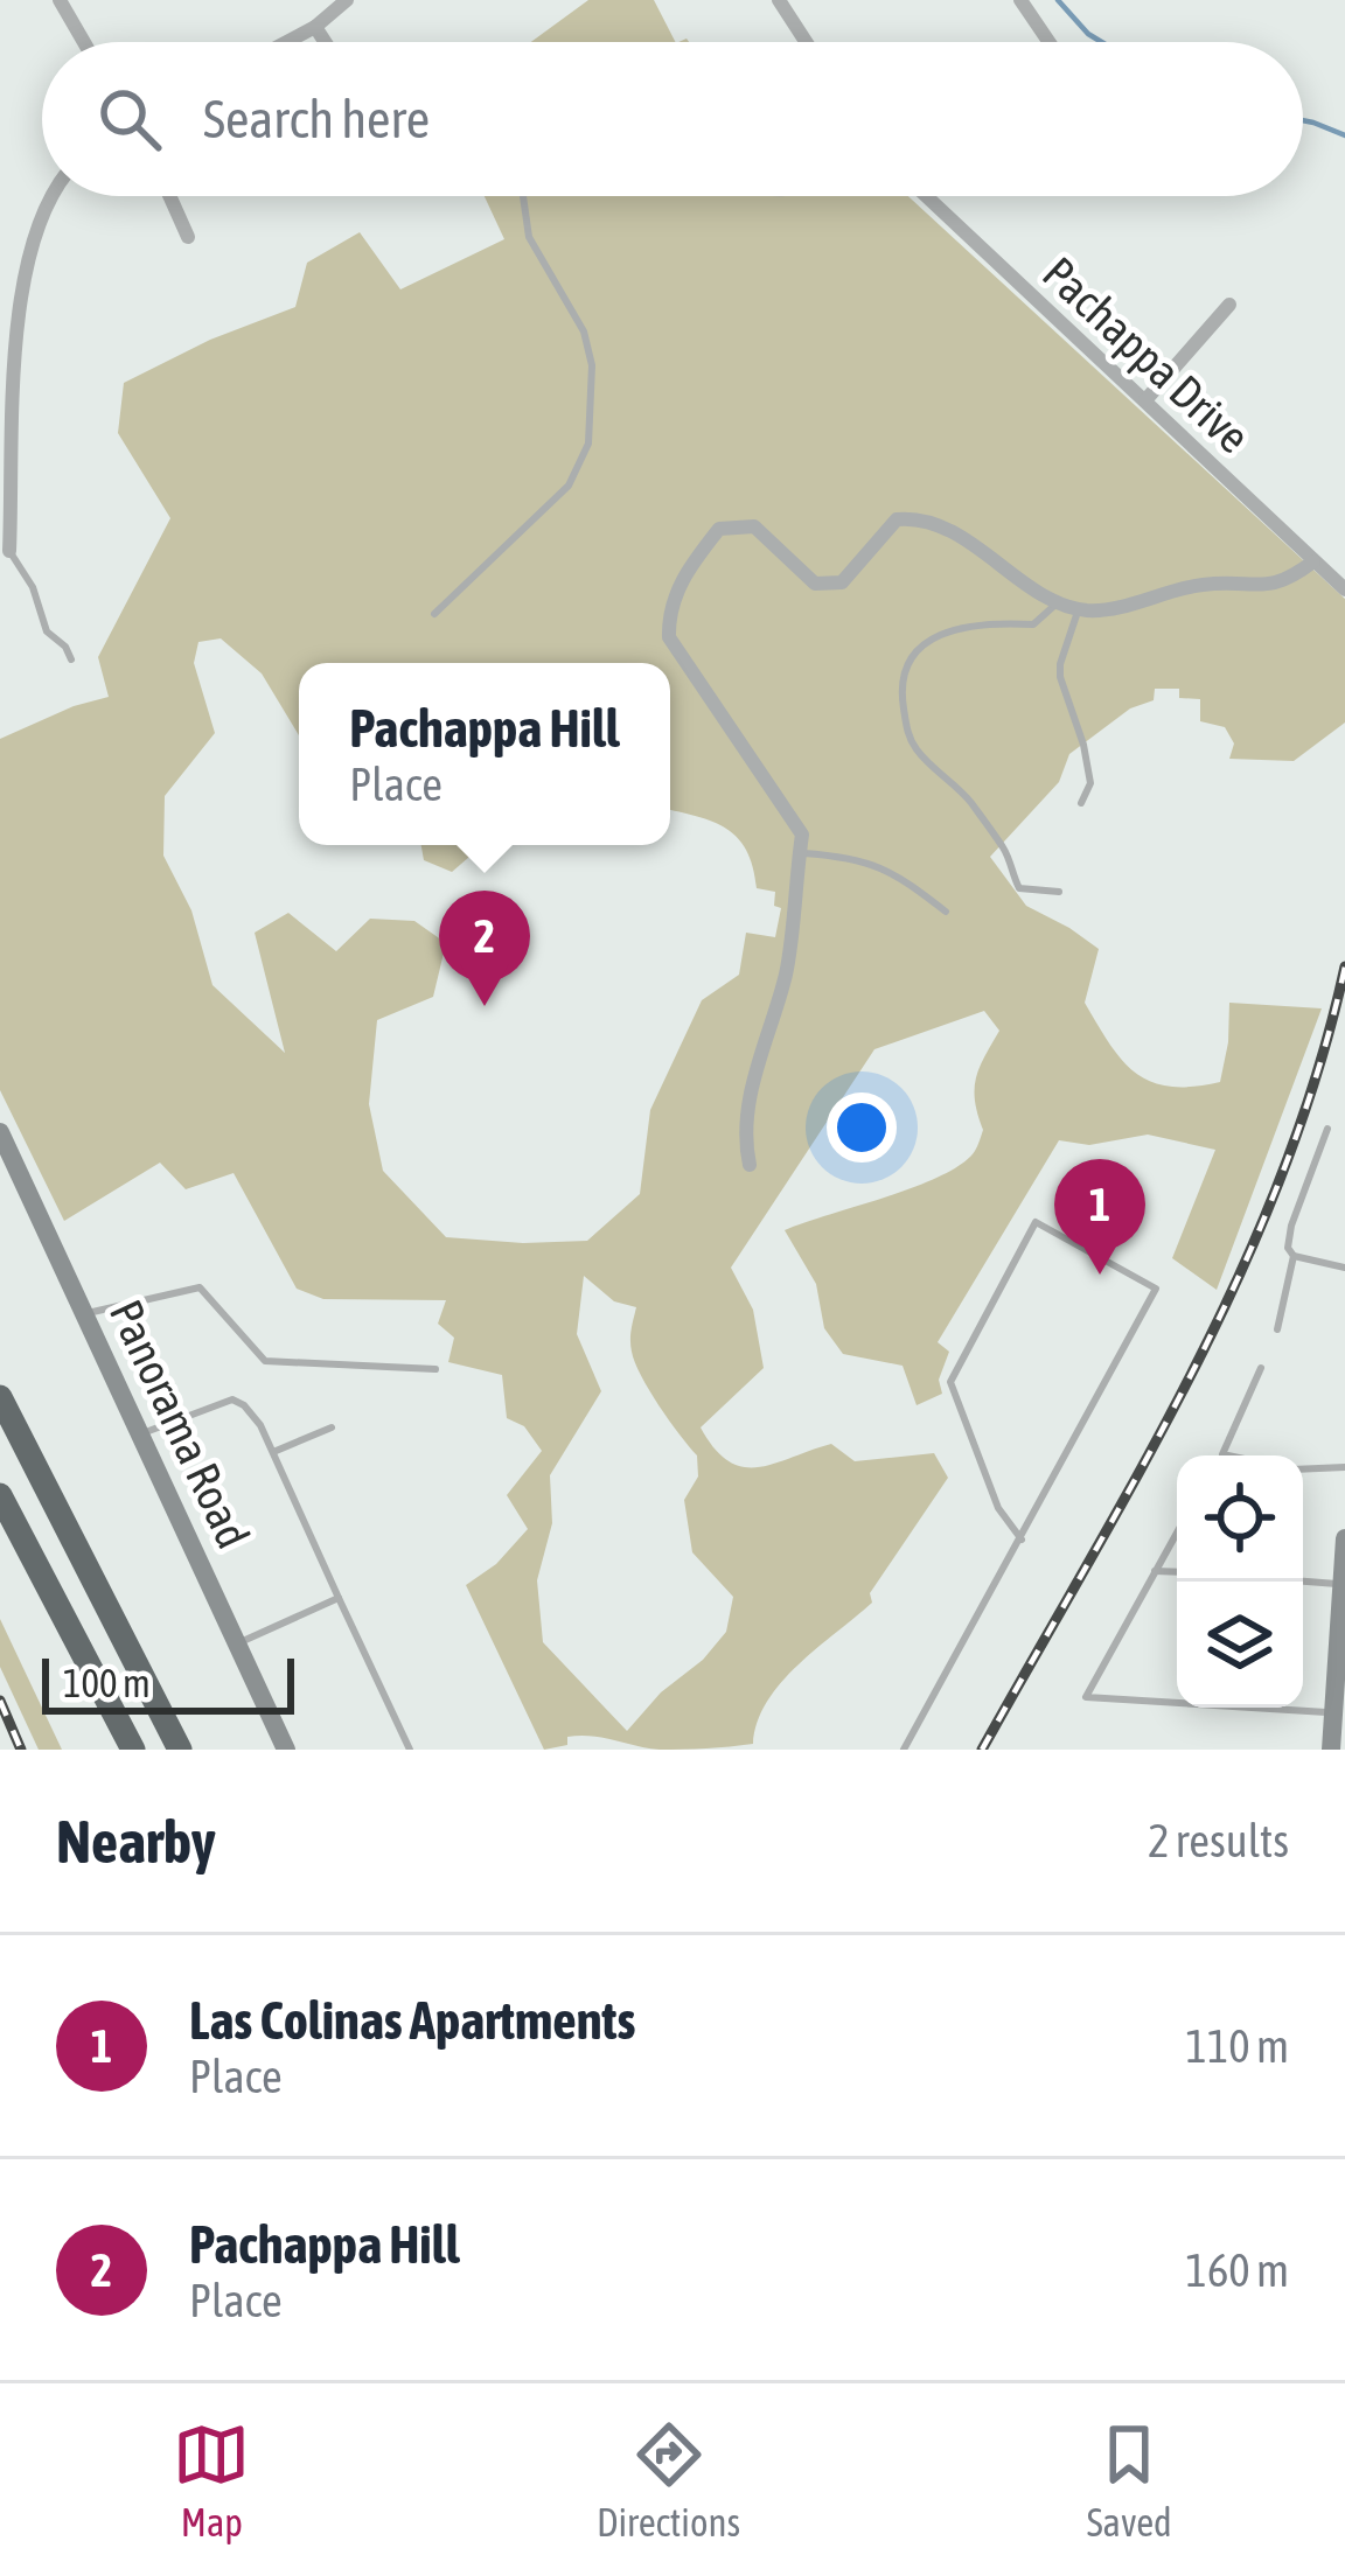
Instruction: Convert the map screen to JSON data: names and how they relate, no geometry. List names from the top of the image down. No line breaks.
{"streets":{"street":["Pachappa Drive","Panorama Road"]},"scale_bar":"100 m","page":{"search":"Search here","popup":["Pachappa Hill","Place"],"pins":["2","1"],"scale":"100 m","heading":["Nearby","2 results"],"list":[{"mark":"1","name":"Las Colinas Apartments","note":"Place","value":"110 m"},{"mark":"2","name":"Pachappa Hill","note":"Place","value":"160 m"}],"nav":["Map","Directions","Saved"]}}
